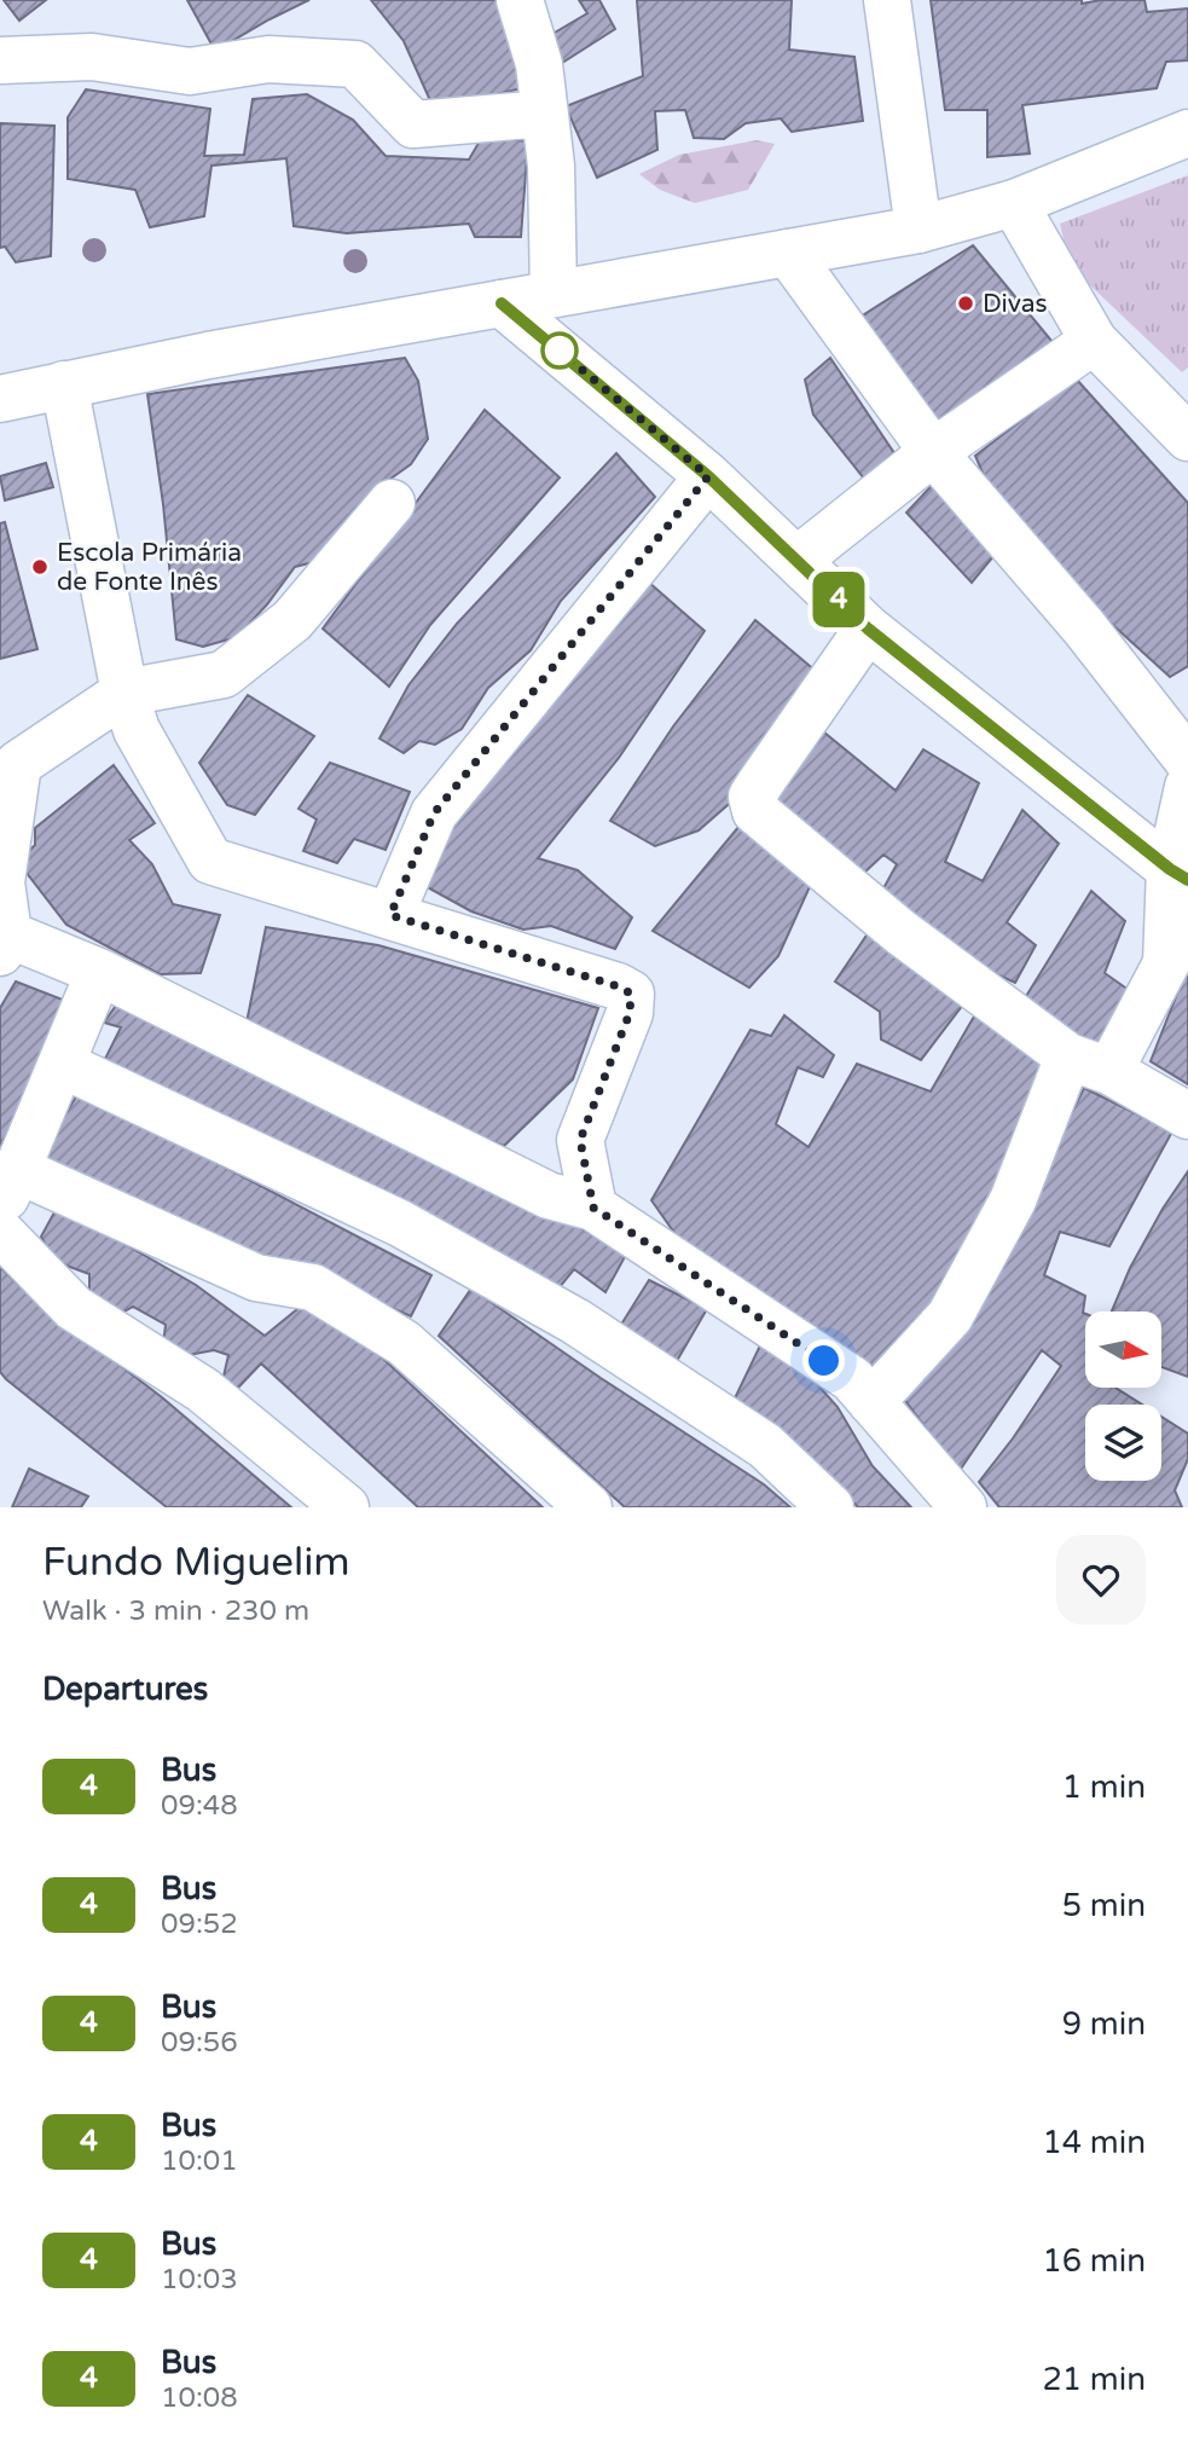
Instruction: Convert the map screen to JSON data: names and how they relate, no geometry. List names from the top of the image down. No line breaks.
{"places":["Divas","Escola Primária de Fonte Inês"],"lines":["bus line 4"],"north":"right","page":{"on_map":"4","heading":[["Fundo Miguelim","Walk · 3 min · 230 m"],"Departures"],"list":[{"mark":"4","name":"Bus","note":"09:48","value":"1 min"},{"mark":"4","name":"Bus","note":"09:52","value":"5 min"},{"mark":"4","name":"Bus","note":"09:56","value":"9 min"},{"mark":"4","name":"Bus","note":"10:01","value":"14 min"},{"mark":"4","name":"Bus","note":"10:03","value":"16 min"},{"mark":"4","name":"Bus","note":"10:08","value":"21 min"}]}}
